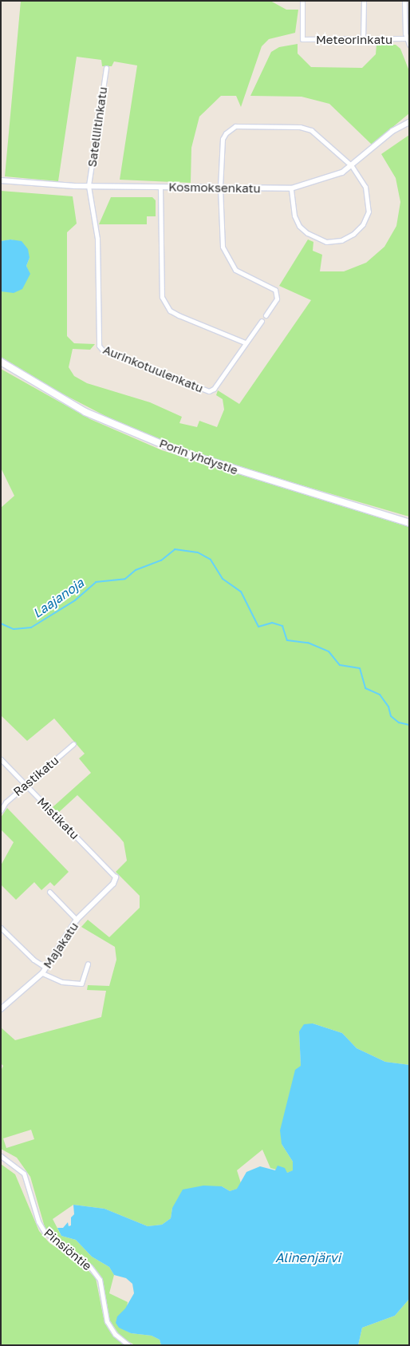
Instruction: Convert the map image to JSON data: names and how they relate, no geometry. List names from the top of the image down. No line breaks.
{"streets":{"main road":["Porin yhdystie"],"street":["Meteorinkatu","Satelliitinkatu","Kosmoksenkatu","Aurinkotuulenkatu","Rastikatu","Mistikatu","Majakatu","Pinsiöntie"]},"crossings":[["Satelliitinkatu","Kosmoksenkatu"],["Satelliitinkatu","Aurinkotuulenkatu"],["Kosmoksenkatu","Aurinkotuulenkatu"],["Rastikatu","Mistikatu"],["Mistikatu","Majakatu"]],"water":["Laajanoja","Alinenjärvi"]}
